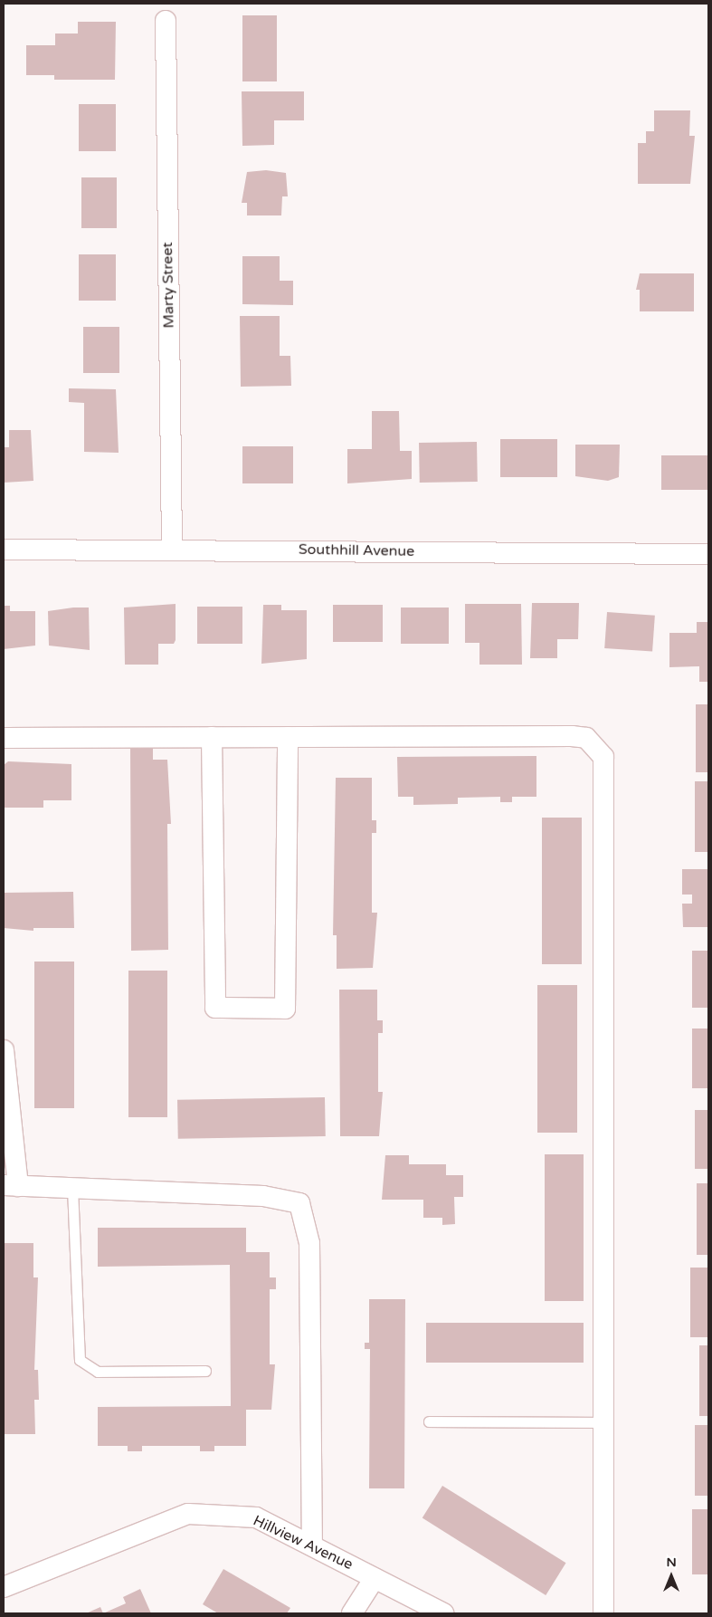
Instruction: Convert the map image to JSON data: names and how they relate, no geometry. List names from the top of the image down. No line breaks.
{"streets":{"street":["Marty Street","Southhill Avenue","Hillview Avenue"]},"crossings":[["Marty Street","Southhill Avenue"]],"north":"top"}
